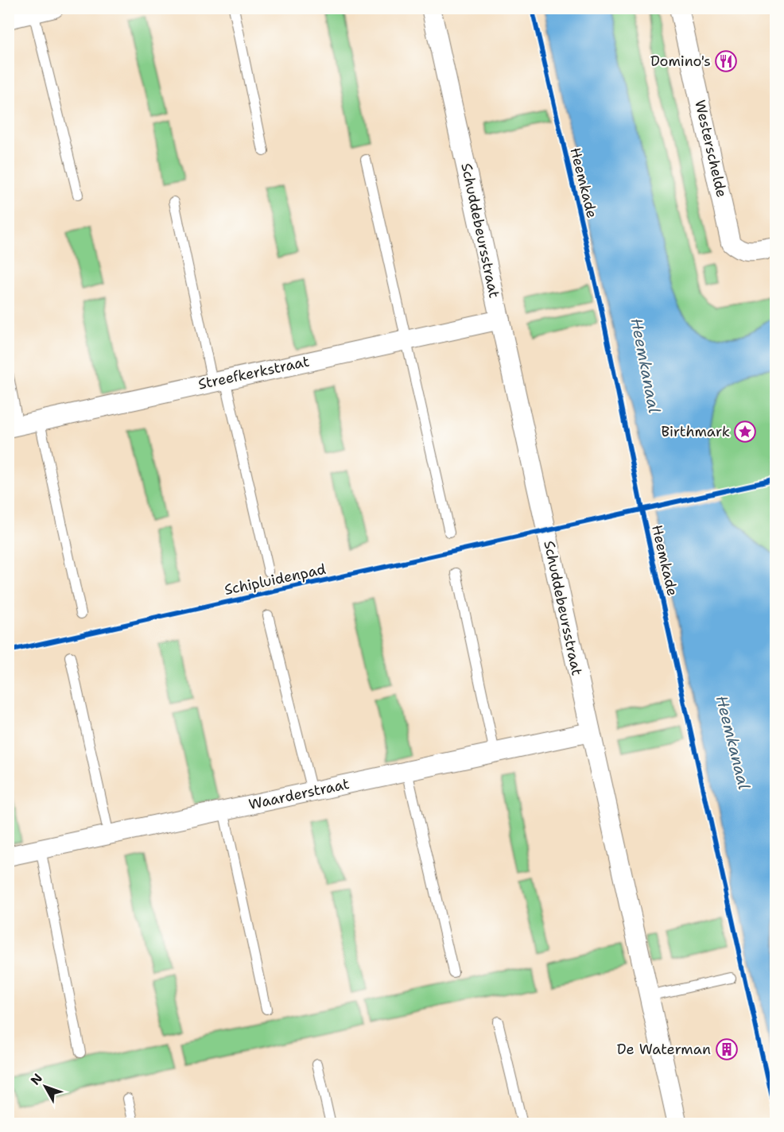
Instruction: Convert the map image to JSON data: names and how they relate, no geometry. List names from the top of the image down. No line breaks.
{"streets":{"street":["Westerschelde","Schuddebeursstraat","Streefkerkstraat","Waarderstraat"],"cycle path":["Heemkade","Schipluidenpad"]},"crossings":[["Schuddebeursstraat","Streefkerkstraat"],["Schuddebeursstraat","Waarderstraat"]],"water":["Heemkanaal"],"places":{"restaurant":["Domino's"],"place":["Birthmark"],"building":["De Waterman"]},"north":"top left"}
